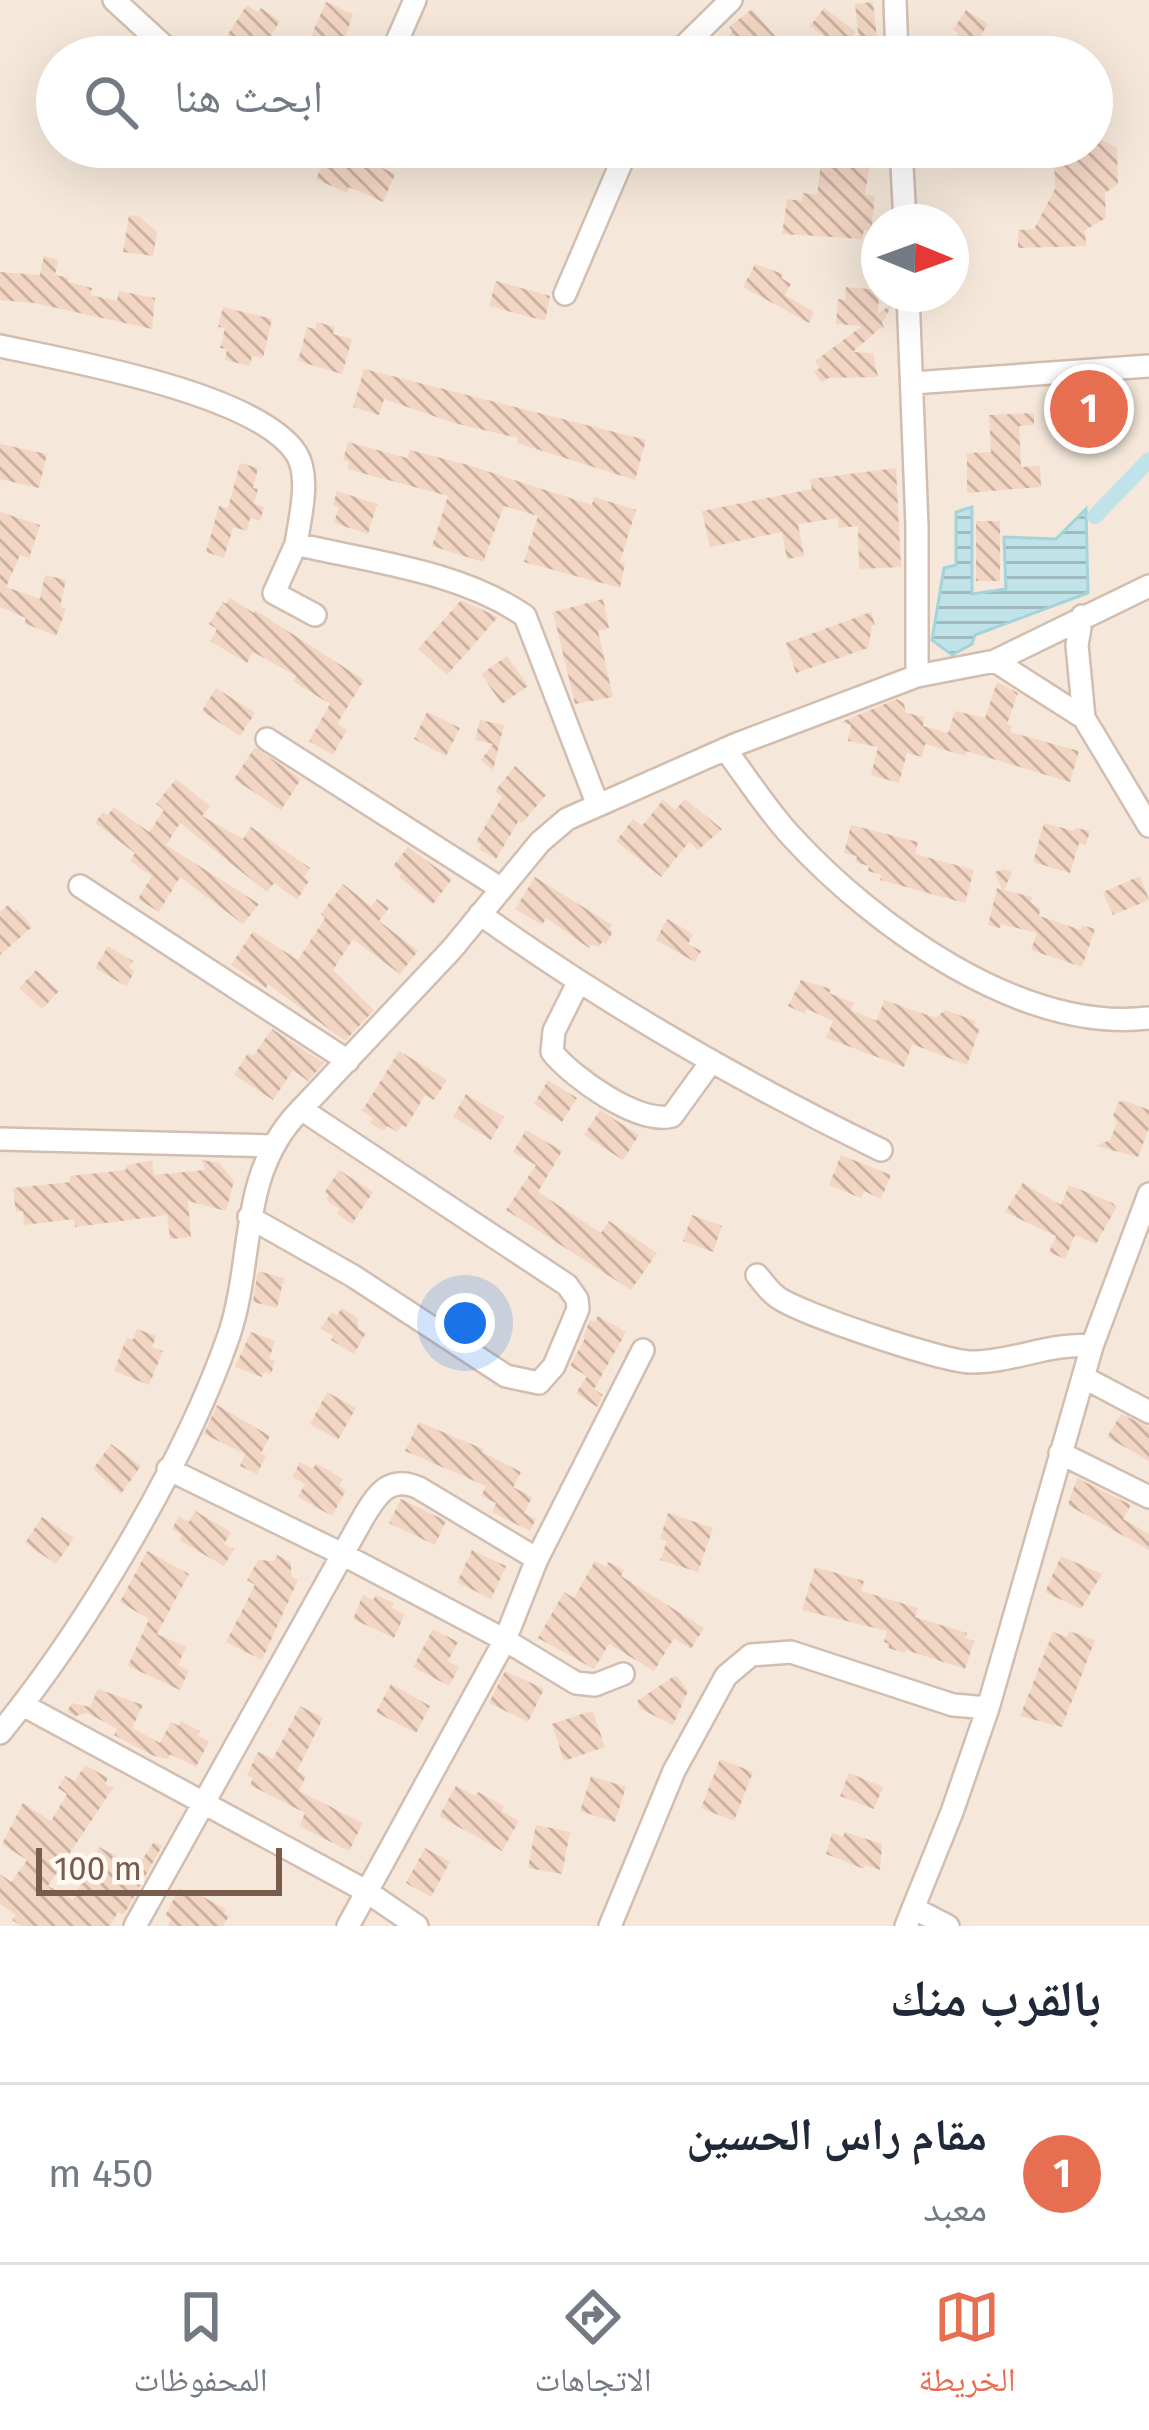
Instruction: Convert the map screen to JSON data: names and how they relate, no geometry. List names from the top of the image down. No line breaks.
{"scale_bar":"100 m","north":"right","page":{"search":"ابحث هنا","pins":"1","scale":"100 m","heading":"بالقرب منك","list":[{"mark":"1","name":"مقام راس الحسين","note":"معبد","value":"450 m"}],"nav":["الخريطة","الاتجاهات","المحفوظات"]}}
